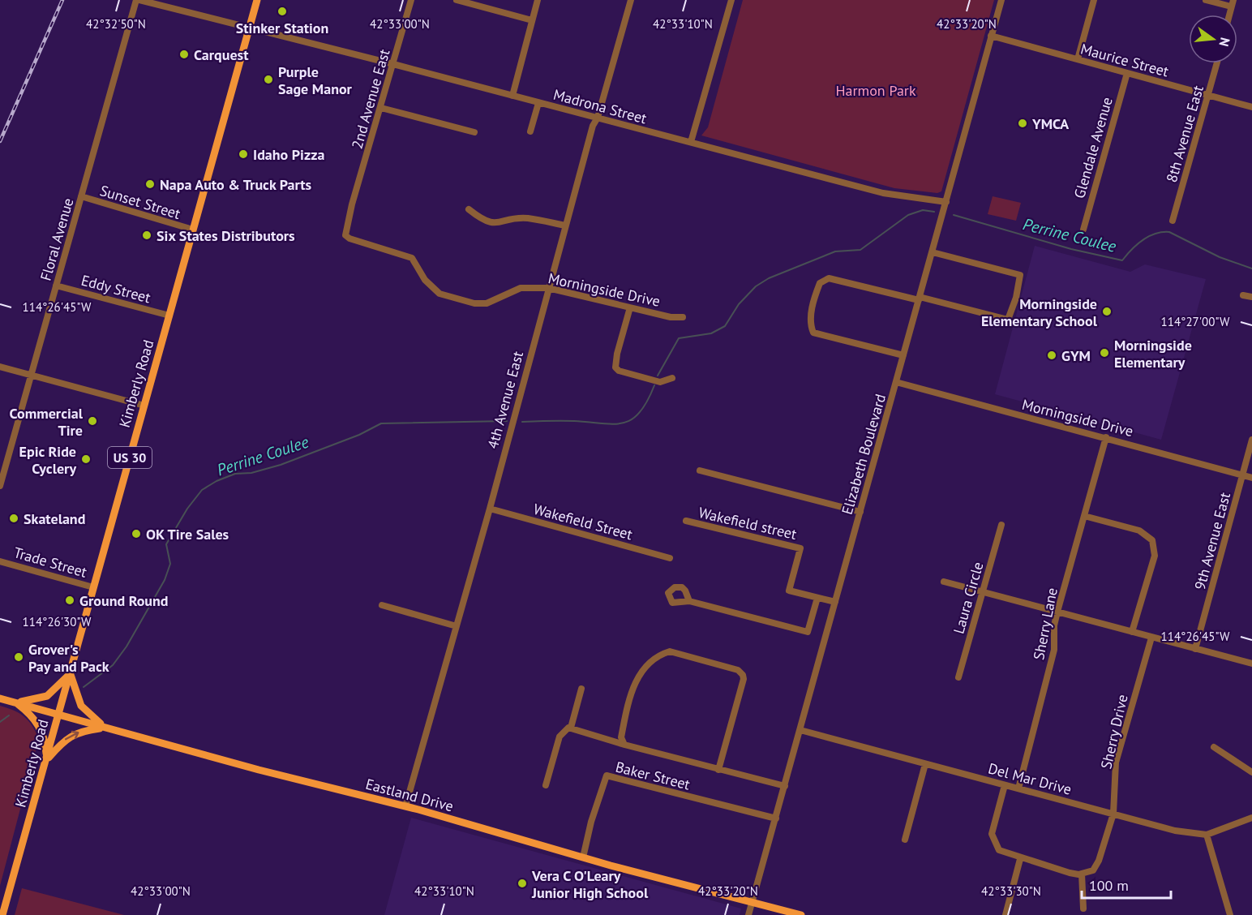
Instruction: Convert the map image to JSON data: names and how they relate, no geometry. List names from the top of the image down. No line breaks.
{"streets":{"main road":["Kimberly Road","US 30","Eastland Drive"],"street":["Maurice Street","2nd Avenue East","Madrona Street","8th Avenue East","Glendale Avenue","Sunset Street","Floral Avenue","Eddy Street","Morningside Drive","4th Avenue East","Elizabeth Boulevard","Wakefield Street","Wakefield street","9th Avenue East","Trade Street","Laura Circle","Sherry Lane","Sherry Drive","Baker Street","Del Mar Drive"]},"crossings":[["Maurice Street","8th Avenue East"],["Maurice Street","Glendale Avenue"],["Maurice Street","Elizabeth Boulevard"],["2nd Avenue East","Madrona Street"],["2nd Avenue East","Morningside Drive"],["Madrona Street","Floral Avenue"],["Madrona Street","Kimberly Road"],["Madrona Street","4th Avenue East"],["Madrona Street","Elizabeth Boulevard"],["Sunset Street","Floral Avenue"],["Sunset Street","Kimberly Road"],["Floral Avenue","Eddy Street"],["Eddy Street","Kimberly Road"],["Morningside Drive","4th Avenue East"],["Morningside Drive","Elizabeth Boulevard"],["Morningside Drive","9th Avenue East"],["Morningside Drive","Sherry Lane"],["Kimberly Road","Trade Street"],["Kimberly Road","Eastland Drive"],["4th Avenue East","Wakefield Street"],["4th Avenue East","Eastland Drive"],["Elizabeth Boulevard","Wakefield street"],["Elizabeth Boulevard","Baker Street"],["Elizabeth Boulevard","Del Mar Drive"],["Elizabeth Boulevard","Eastland Drive"],["Sherry Lane","Del Mar Drive"],["Sherry Drive","Del Mar Drive"],["Baker Street","Eastland Drive"]],"water":["Perrine Coulee"],"parks":["Harmon Park"],"places":["Stinker Station","Carquest","Purple Sage Manor","YMCA","Idaho Pizza","Napa Auto & Truck Parts","Six States Distributors","Morningside Elementary School","Morningside Elementary","GYM","Commercial Tire","Epic Ride Cyclery","Skateland","OK Tire Sales","Ground Round","Grover's Pay and Pack","Vera C O'Leary Junior High School"],"scale_bar":"100 m","north":"right","coordinates":["42°32'50\"N","42°33'00\"N","42°33'10\"N","42°33'20\"N","114°26'45\"W","114°27'00\"W","114°26'30\"W","42°33'30\"N"]}
